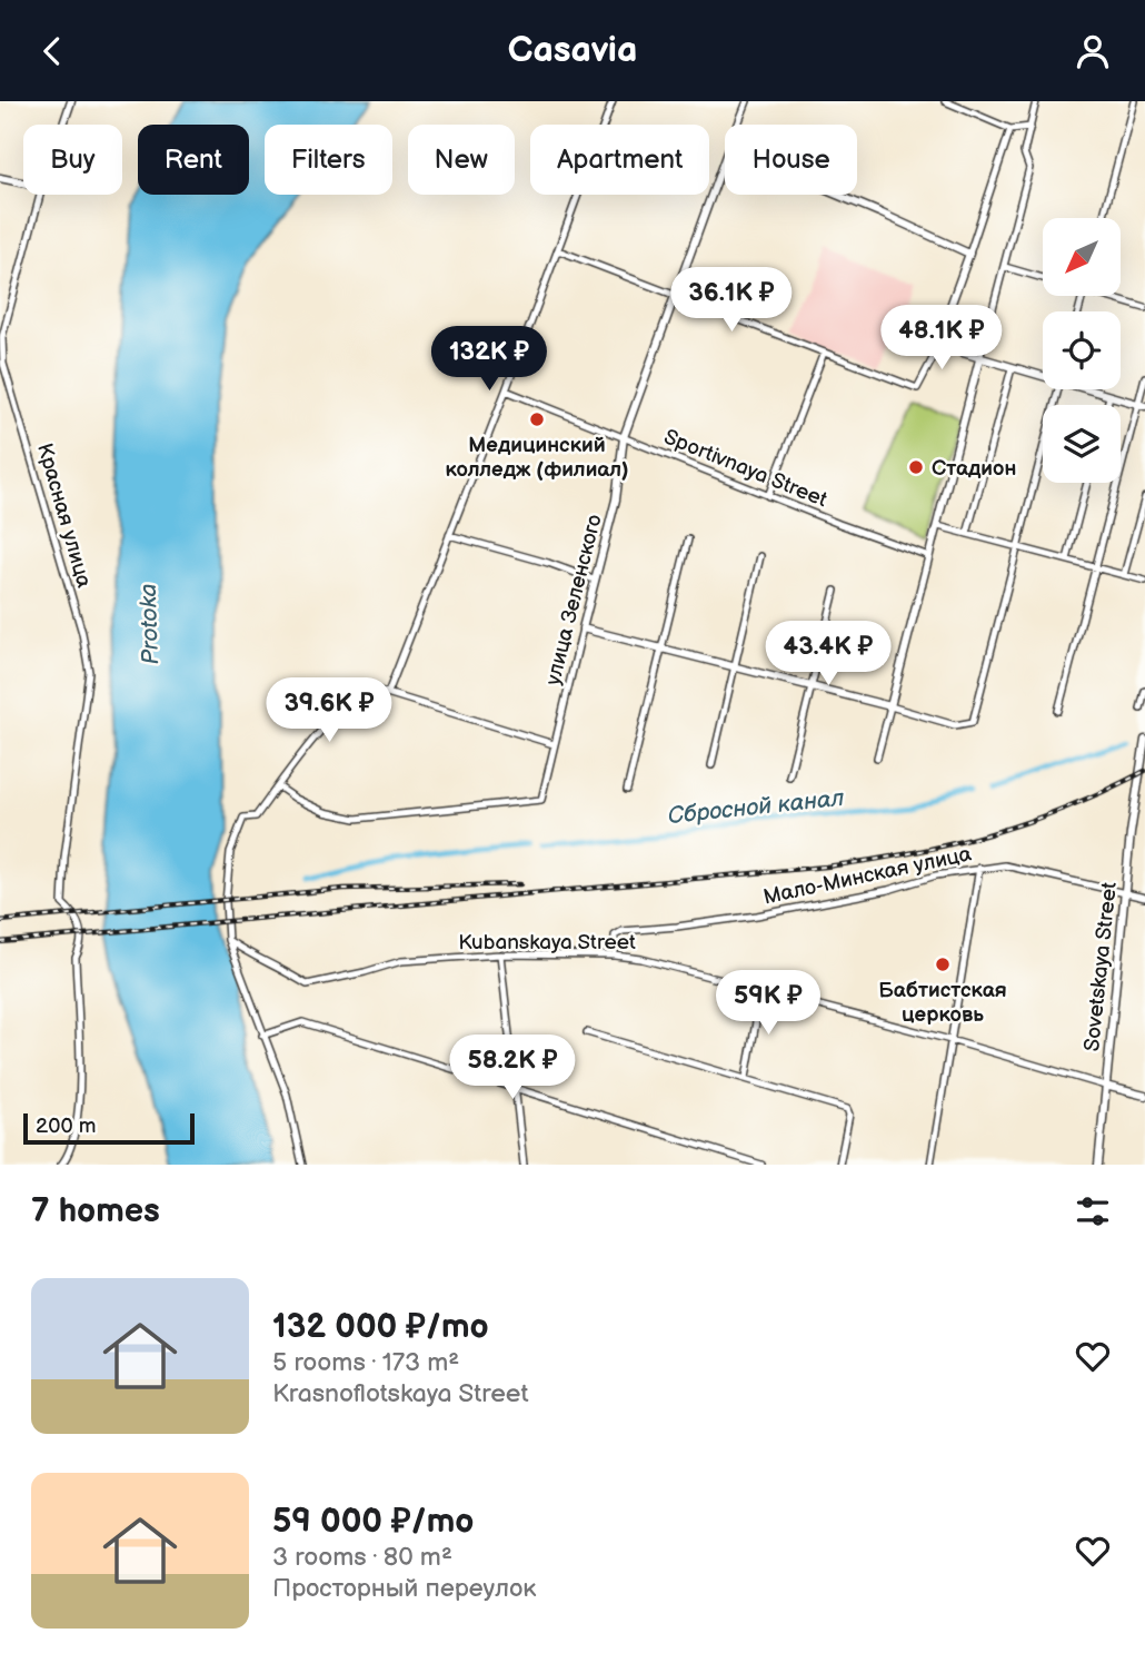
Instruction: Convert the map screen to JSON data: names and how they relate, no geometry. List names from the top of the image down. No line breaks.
{"streets":{"street":["Sportivnaya Street","Красная улица","улица Зеленского","Мало-Минская улица","Kubanskaya Street","Sovetskaya Street"]},"crossings":[["Sportivnaya Street","улица Зеленского"],["Мало-Минская улица","Kubanskaya Street"],["Мало-Минская улица","Sovetskaya Street"],["Kubanskaya Street","Sovetskaya Street"]],"water":["Protoka","Сбросной канал"],"places":["Медицинский колледж (филиал)","Стадион","Бабтистская церковь"],"scale_bar":"200 m","north":"bottom left","page":{"header":"Casavia","chip":["Buy","Rent","Filters","New","Apartment","House"],"price":["36.1K ₽","48.1K ₽","132K ₽","43.4K ₽","39.6K ₽","59K ₽","58.2K ₽"],"scale":"200 m","heading":"7 homes","list":[{"name":"132 000 ₽/mo","note":"5 rooms · 173 m² · Krasnoflotskaya Street"},{"name":"59 000 ₽/mo","note":"3 rooms · 80 m² · Просторный переулок"}]}}
